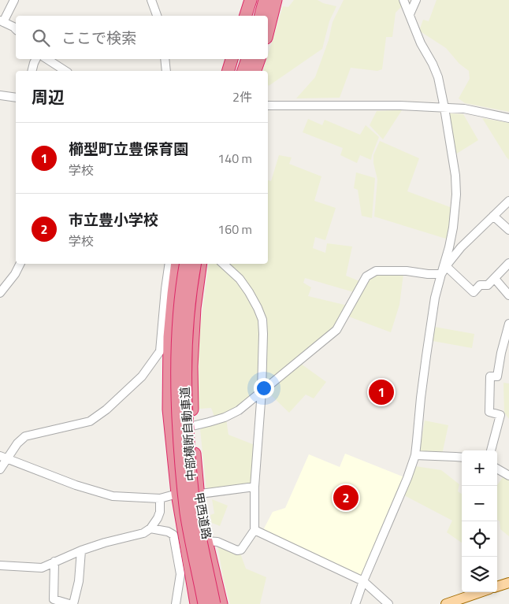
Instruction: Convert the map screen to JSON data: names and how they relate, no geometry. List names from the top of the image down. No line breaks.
{"streets":{"highway":["中部横断自動車道","甲西道路"]},"page":{"search":"ここで検索","heading":["周辺","2件"],"list":[{"mark":"1","name":"櫛型町立豊保育園","note":"学校","value":"140 m"},{"mark":"2","name":"市立豊小学校","note":"学校","value":"160 m"}],"pins":["1","2"],"map_buttons":["+","−"]}}
